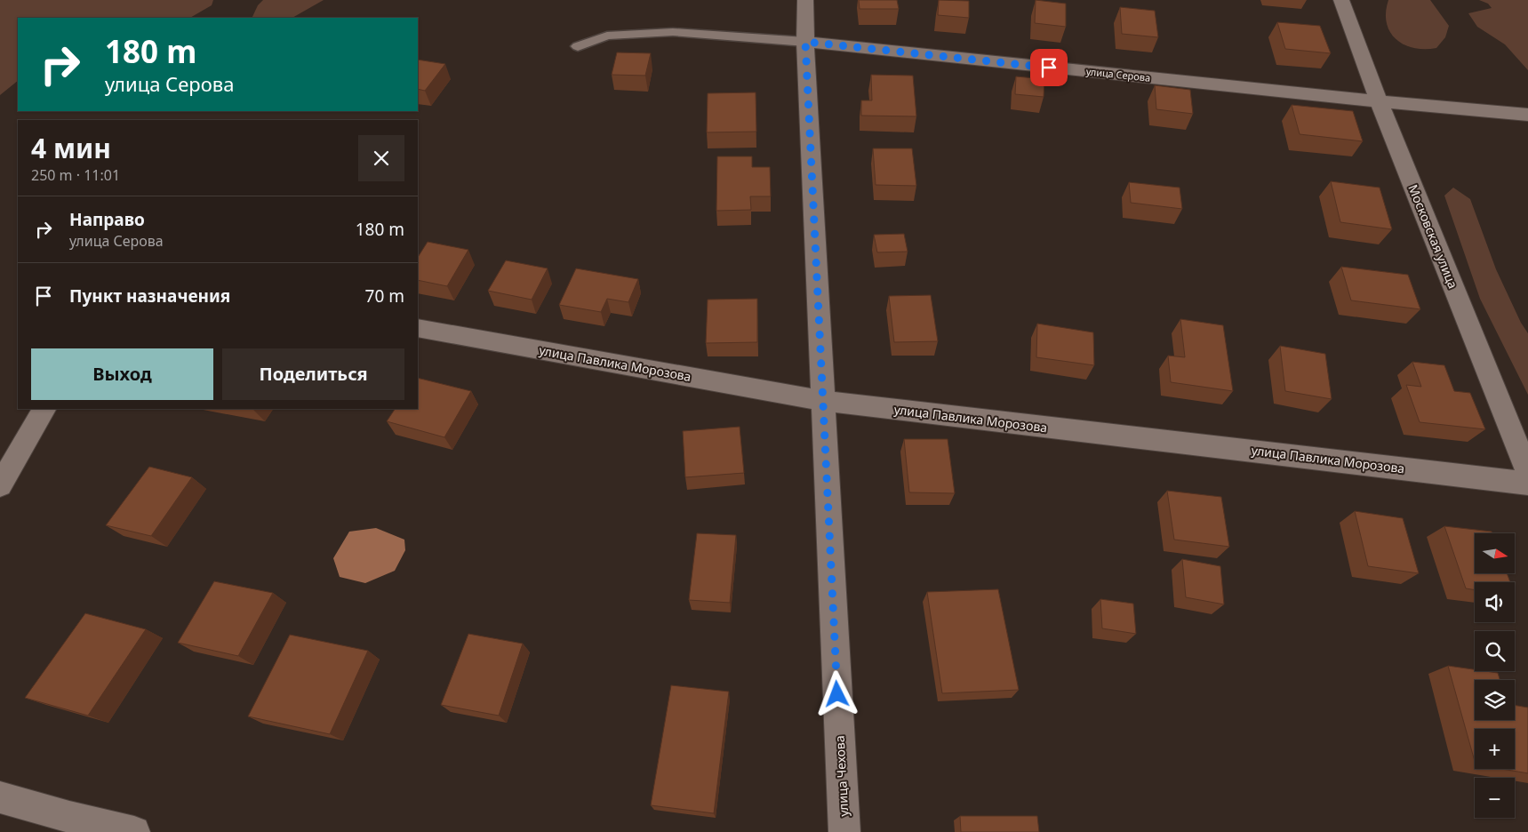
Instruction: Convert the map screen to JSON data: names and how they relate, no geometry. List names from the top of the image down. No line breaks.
{"streets":{"street":["улица Серова","Московская улица","улица Павлика Морозова","улица Чехова"]},"crossings":[["улица Серова","Московская улица"],["улица Серова","улица Чехова"],["улица Павлика Морозова","улица Чехова"]],"north":"right","page":{"turn":["180 m","улица Серова"],"heading":["4 мин","250 m · 11:01"],"list":[{"name":"Направо","note":"улица Серова","value":"180 m"},{"name":"Пункт назначения","value":"70 m"}],"buttons":["Выход","Поделиться"],"map_buttons":["+","−"]}}
